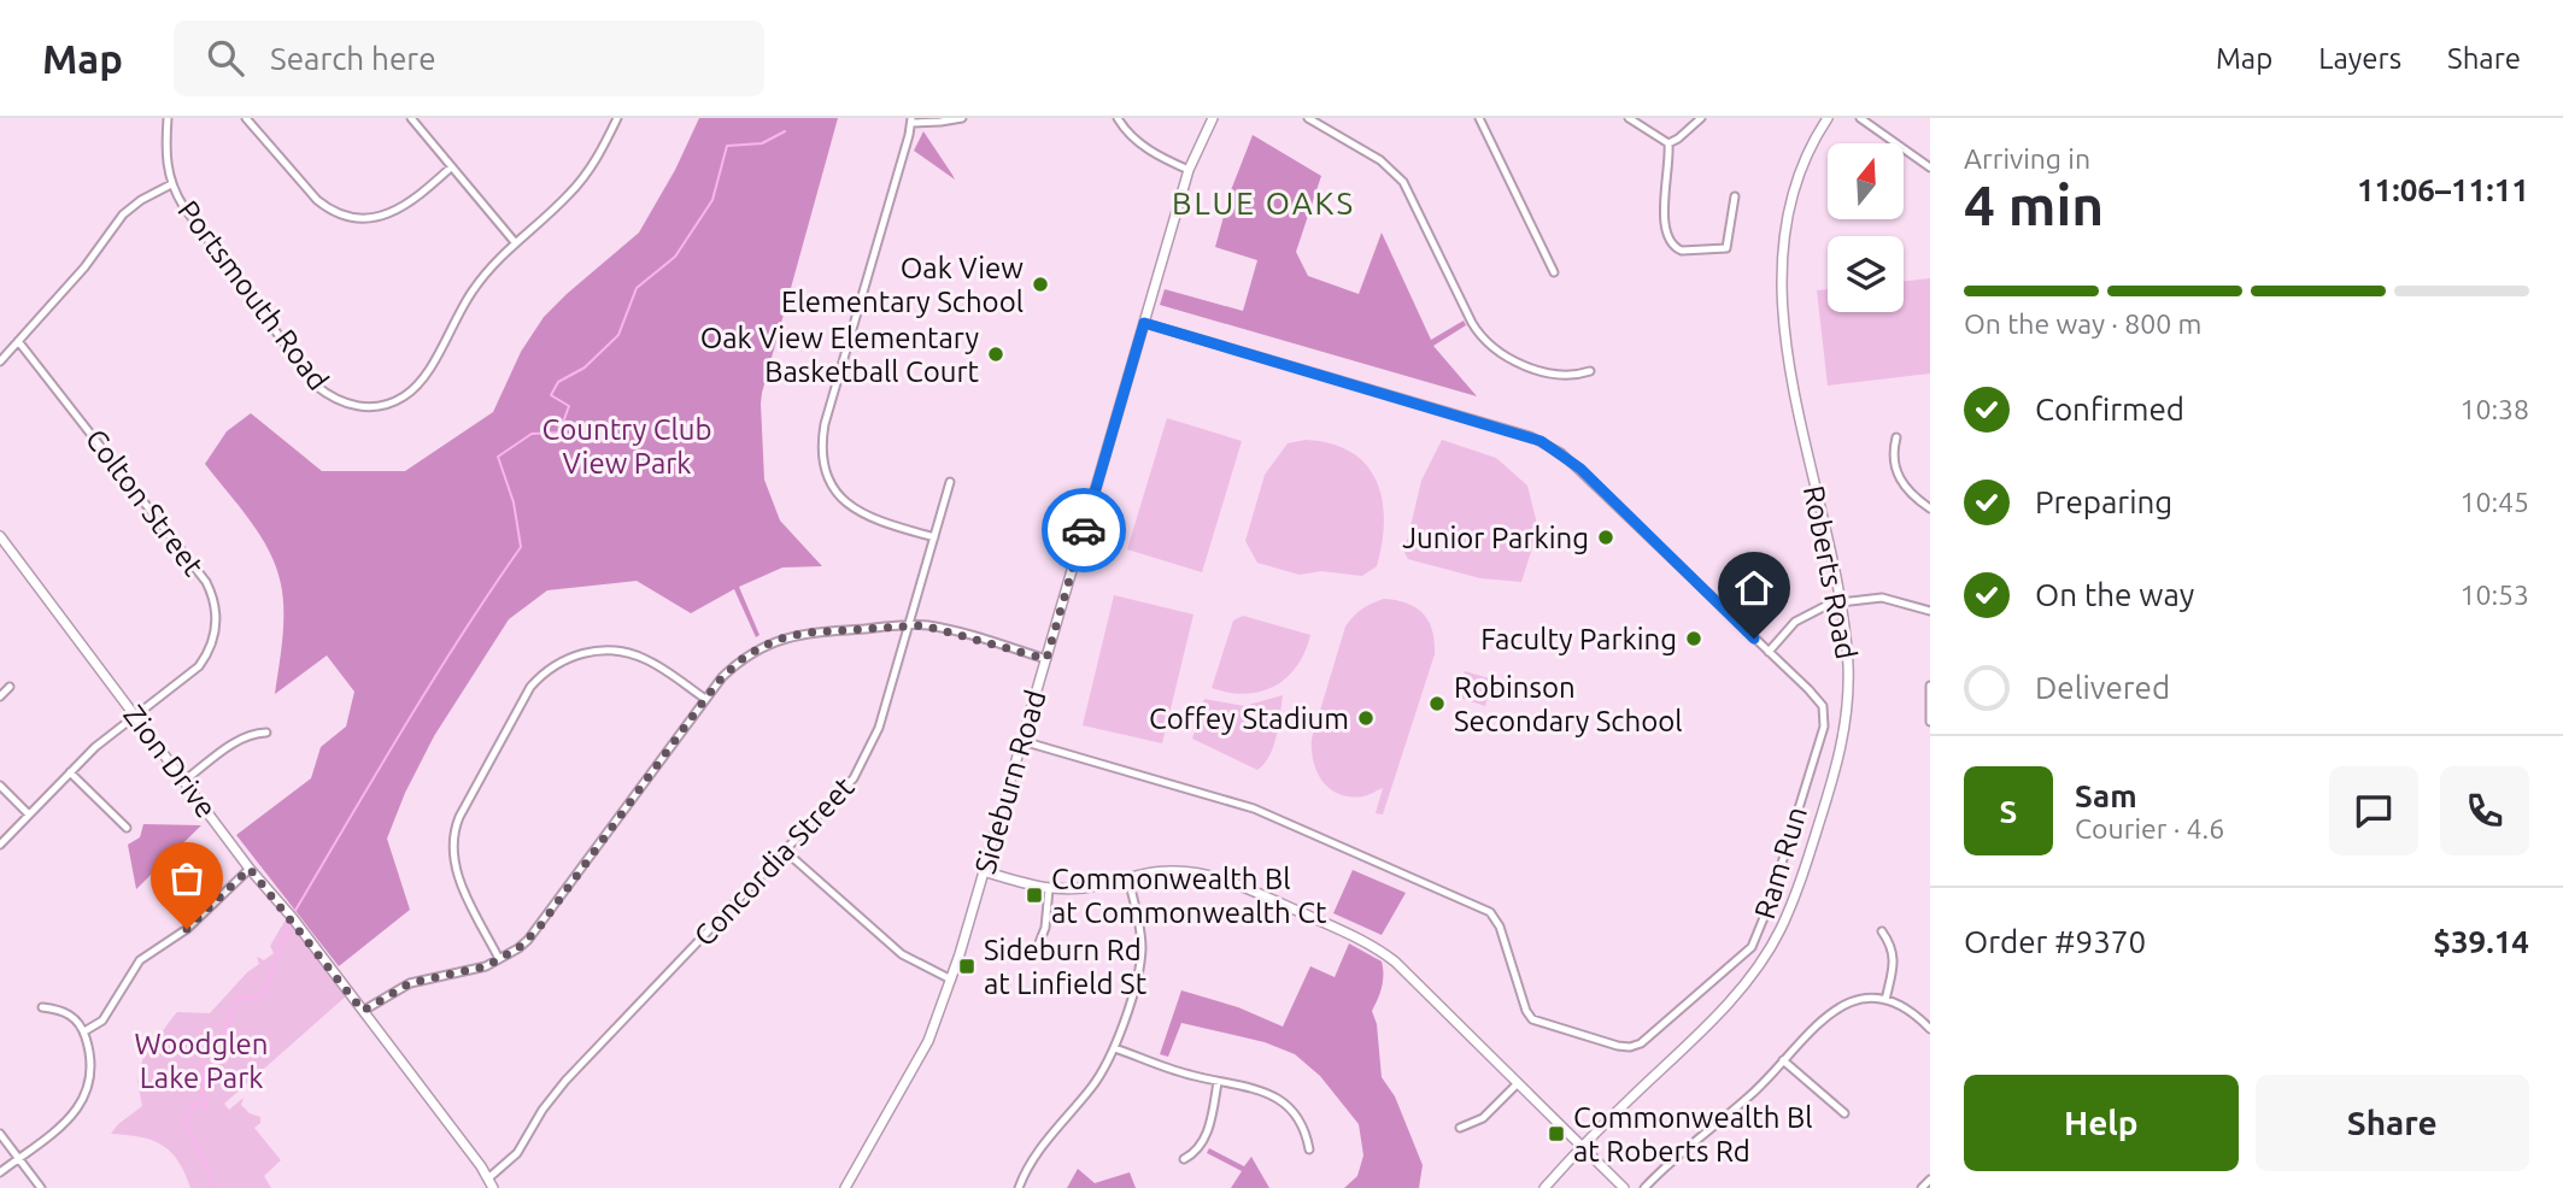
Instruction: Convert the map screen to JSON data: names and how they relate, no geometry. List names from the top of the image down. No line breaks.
{"streets":{"main road":["Roberts Road","Zion Drive","Sideburn Road"],"street":["Portsmouth Road","Colton Street","Concordia Street","Ram Run"]},"crossings":[["Colton Street","Zion Drive"],["Zion Drive","Concordia Street"],["Sideburn Road","Ram Run"]],"districts":["BLUE OAKS"],"parks":["Country Club View Park","Woodglen Lake Park"],"places":{"other":["Oak View Elementary School","Oak View Elementary Basketball Court","Junior Parking","Faculty Parking","Robinson Secondary School","Coffey Stadium"],"transit":["Commonwealth Bl at Commonwealth Ct","Sideburn Rd at Linfield St","Commonwealth Bl at Roberts Rd"]},"north":"top","page":{"header":"Map","search":"Search here","nav":["Map","Layers","Share"],"heading":["4 min","Arriving in","11:06–11:11"],"panel":["Sam","Courier · 4.6","Order #9370","$39.14"],"bar":"On the way · 800 m","list":[["Confirmed","10:38"],["Preparing","10:45"],["On the way","10:53"],"Delivered"],"round":"S","buttons":["Help","Share"]}}
